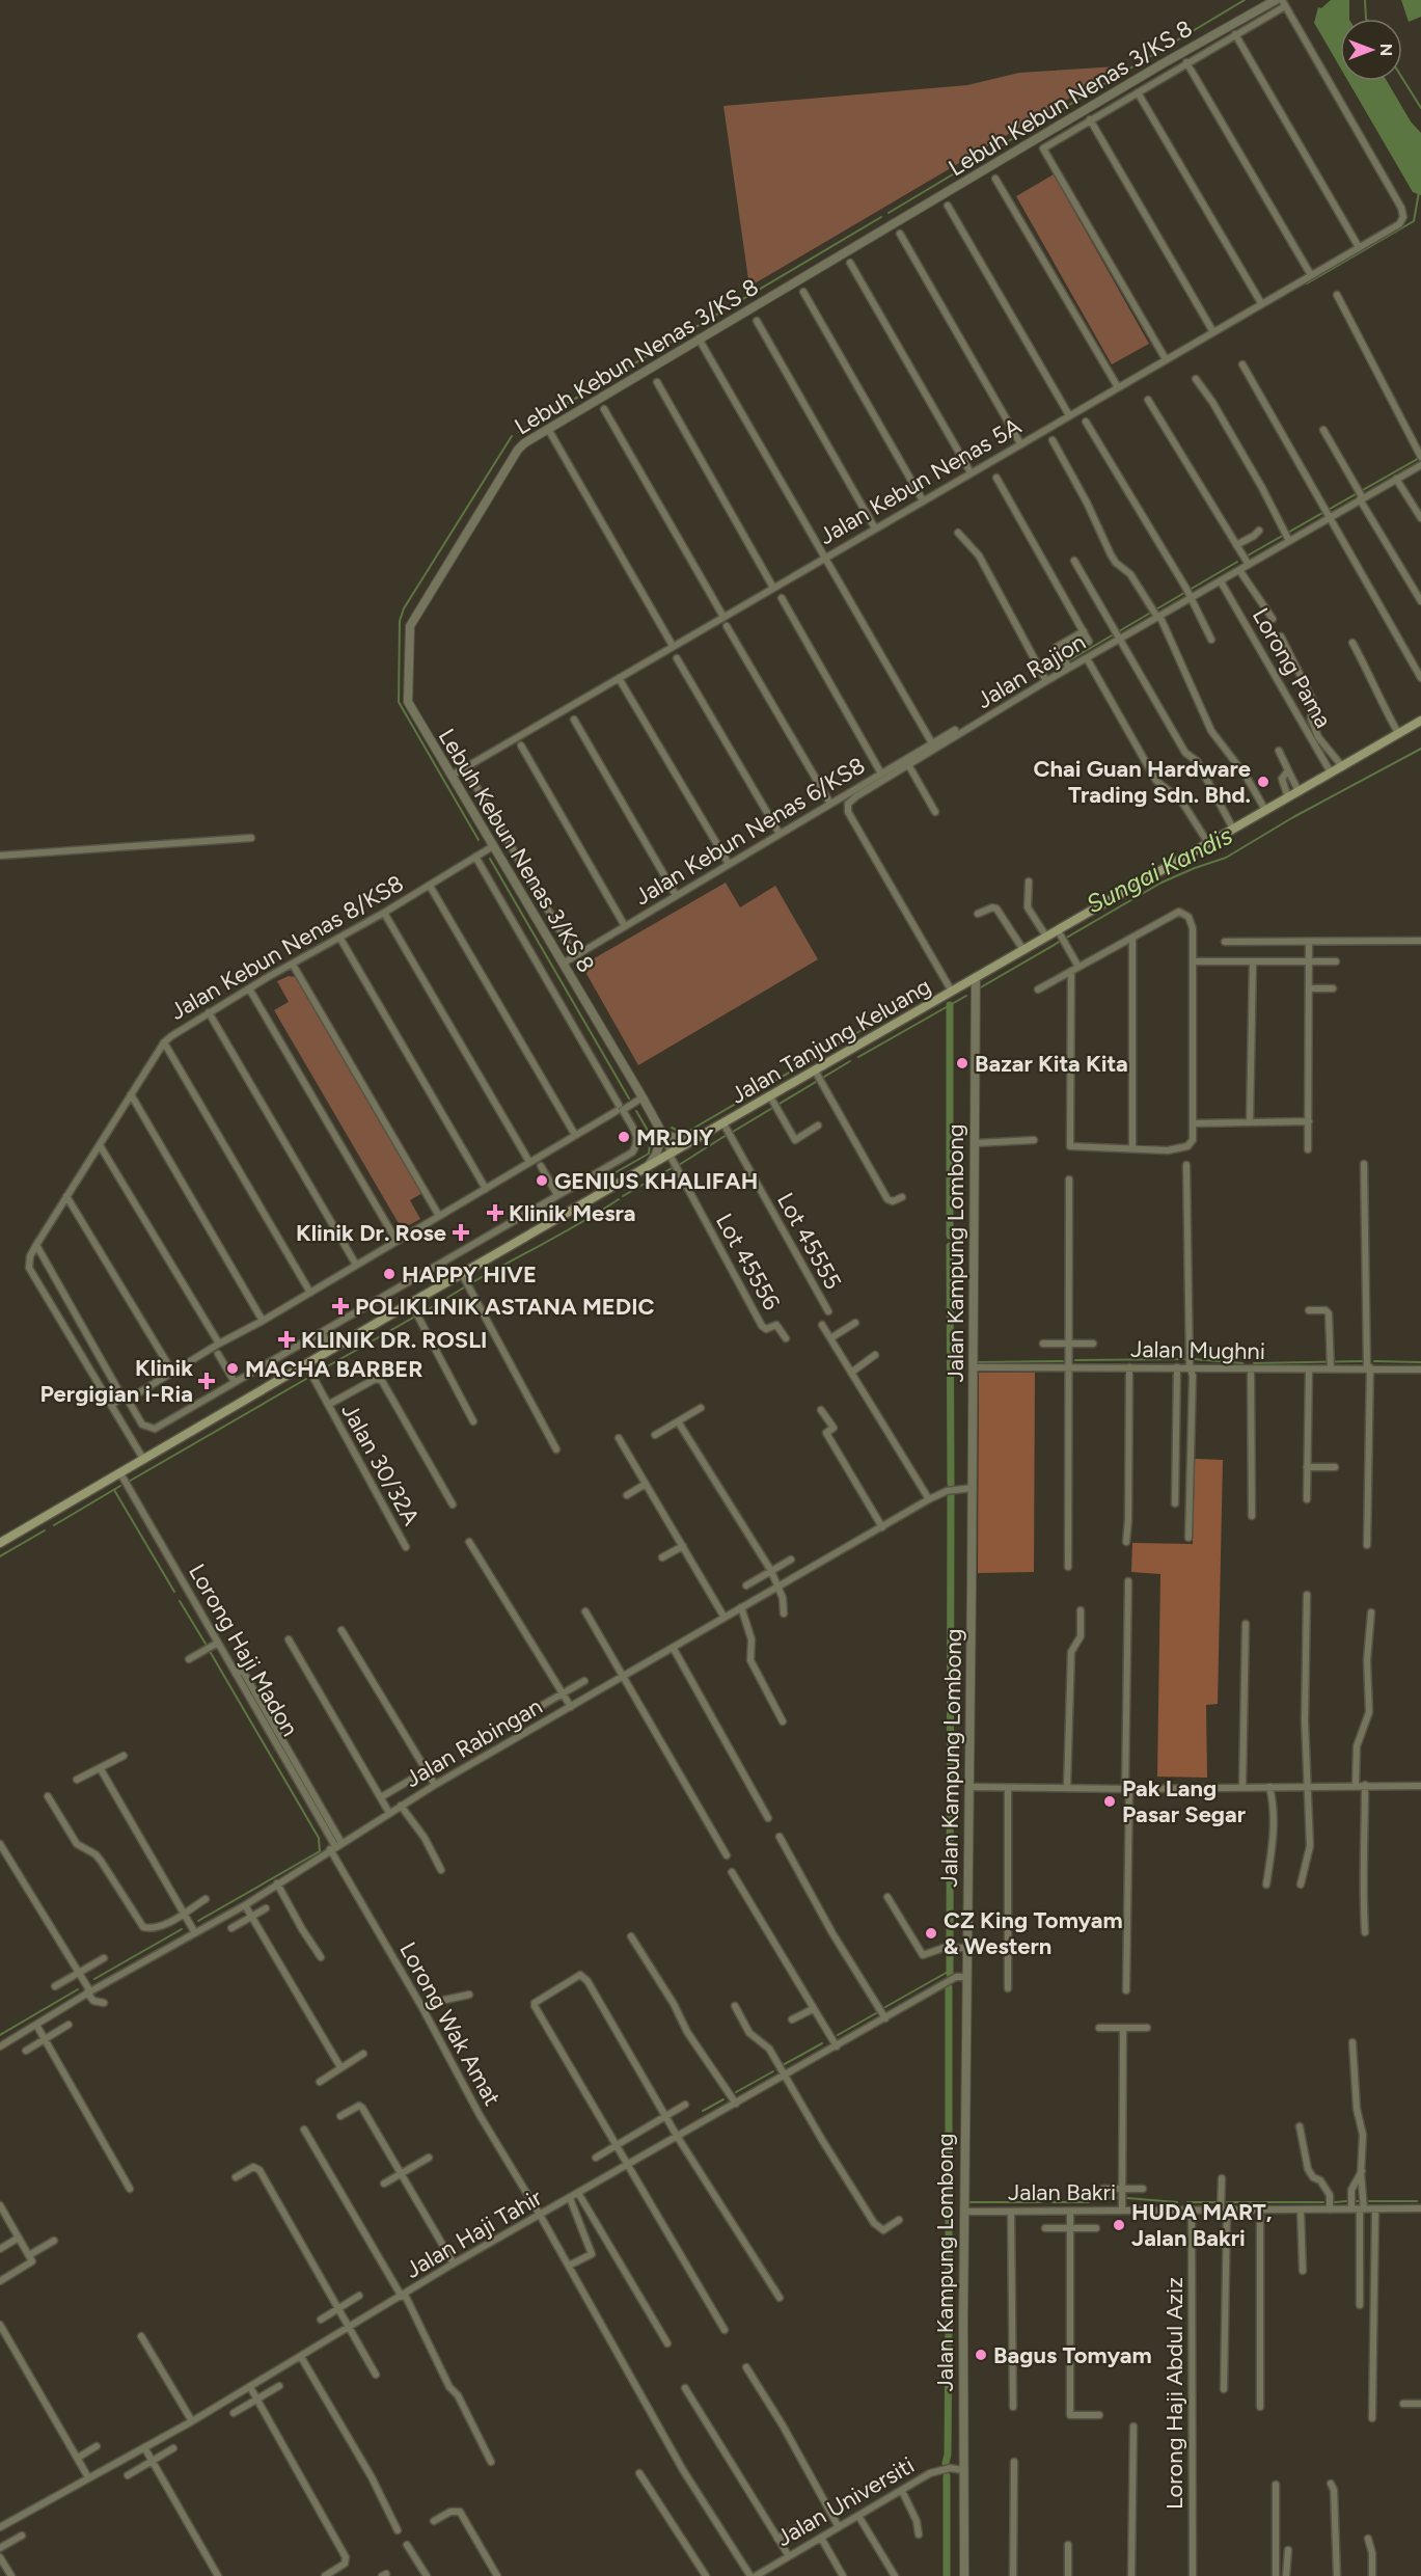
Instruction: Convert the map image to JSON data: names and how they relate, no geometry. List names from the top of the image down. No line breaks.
{"streets":{"main road":["Jalan Tanjung Keluang"],"street":["Lebuh Kebun Nenas 3/KS 8","Jalan Kebun Nenas 5A","Lorong Pama","Jalan Rajion","Jalan Kebun Nenas 6/KS8","Jalan Kebun Nenas 8/KS8","Lot 45555","Jalan Kampung Lombong","Lot 45556","Jalan Mughni","Jalan 30/32A","Lorong Haji Madon","Jalan Rabingan","Lorong Wak Amat","Jalan Bakri","Jalan Haji Tahir","Lorong Haji Abdul Aziz","Jalan Universiti"]},"crossings":[["Lebuh Kebun Nenas 3/KS 8","Jalan Kebun Nenas 5A"],["Lebuh Kebun Nenas 3/KS 8","Jalan Kebun Nenas 6/KS8"],["Lebuh Kebun Nenas 3/KS 8","Jalan Kebun Nenas 8/KS8"],["Lebuh Kebun Nenas 3/KS 8","Jalan Tanjung Keluang"],["Lebuh Kebun Nenas 3/KS 8","Lot 45556"],["Lorong Pama","Jalan Rajion"],["Lorong Pama","Jalan Tanjung Keluang"],["Jalan Rajion","Jalan Tanjung Keluang"],["Jalan Kebun Nenas 8/KS8","Jalan Tanjung Keluang"],["Jalan Tanjung Keluang","Lot 45555"],["Jalan Tanjung Keluang","Jalan Kampung Lombong"],["Jalan Tanjung Keluang","Lot 45556"],["Jalan Tanjung Keluang","Jalan 30/32A"],["Jalan Tanjung Keluang","Lorong Haji Madon"],["Jalan Kampung Lombong","Jalan Mughni"],["Jalan Kampung Lombong","Jalan Rabingan"],["Jalan Kampung Lombong","Jalan Bakri"],["Jalan Kampung Lombong","Jalan Haji Tahir"],["Jalan Kampung Lombong","Jalan Universiti"],["Lorong Haji Madon","Jalan Rabingan"],["Lorong Haji Madon","Lorong Wak Amat"],["Jalan Rabingan","Lorong Wak Amat"],["Lorong Wak Amat","Jalan Haji Tahir"],["Jalan Bakri","Lorong Haji Abdul Aziz"]],"water":["Sungai Kandis"],"places":{"other":["Chai Guan Hardware Trading Sdn. Bhd.","Bazar Kita Kita","MR.DIY","GENIUS KHALIFAH","HAPPY HIVE","MACHA BARBER","Pak Lang Pasar Segar","CZ King Tomyam & Western","HUDA MART, Jalan Bakri","Bagus Tomyam"],"health":["Klinik Mesra","Klinik Dr. Rose","POLIKLINIK ASTANA MEDIC","KLINIK DR. ROSLI","Klinik Pergigian i-Ria"]},"north":"right"}
